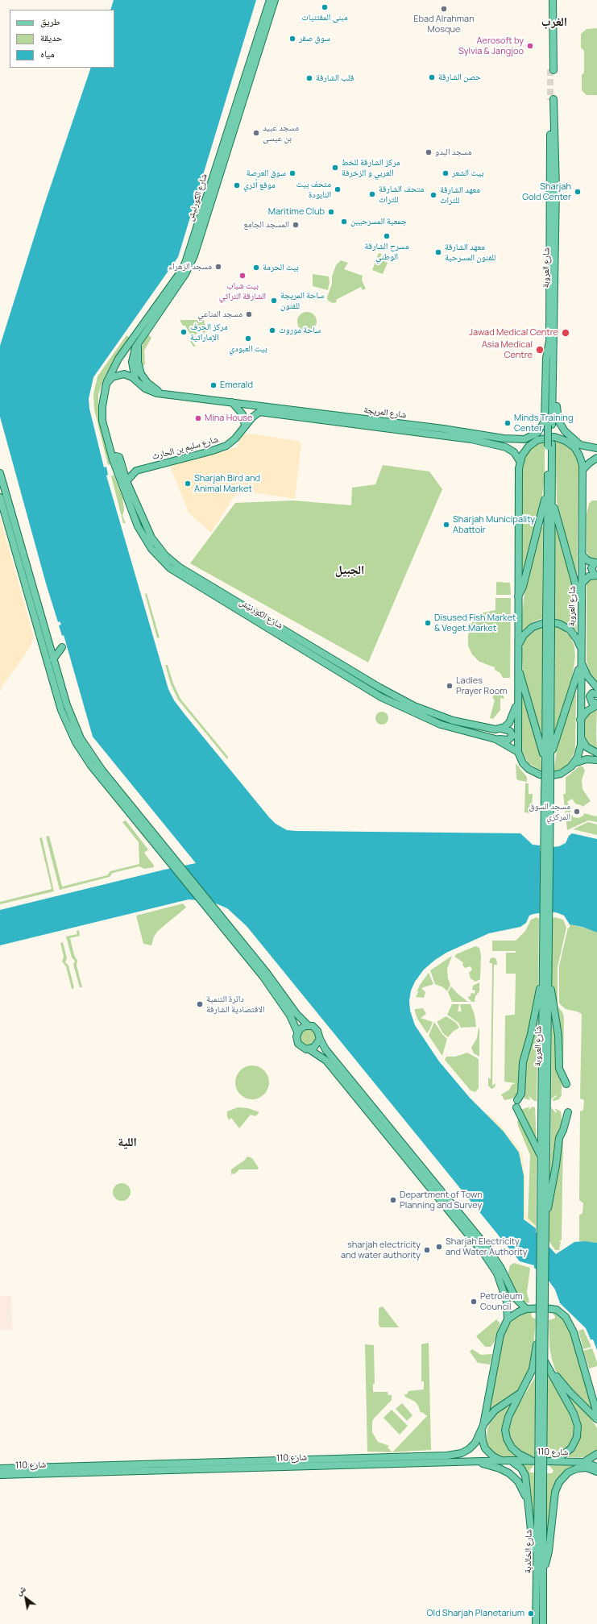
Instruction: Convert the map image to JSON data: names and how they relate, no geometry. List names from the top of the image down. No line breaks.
{"streets":{"main road":["شارع الكورنيش","شارع العروبة","شارع المريجة","شارع سليم بن الحارث","شارع 110","شارع الخالدية"]},"crossings":[["شارع الكورنيش","شارع العروبة"],["شارع الكورنيش","شارع المريجة"],["شارع الكورنيش","شارع سليم بن الحارث"],["شارع العروبة","شارع المريجة"],["شارع المريجة","شارع سليم بن الحارث"]],"districts":["الغرب","الجبيل","اللية"],"places":["مبنى المقتنيات","Ebad Alrahman Mosque","سوق صقر","Aerosoft by Sylvia & Jangjoo","حصن الشارقة","قلب الشارقة","مسجد عبيد بن عيسى","مسجد البدو","مركز الشارقة للخط العربي و الزخرفة","سوق العرصة","بيت الشعر","موقع أثري","متحف بيت النابودة","Sharjah Gold Center","متحف الشارقة للتراث","معهد الشارقة للتراث","Maritime Club","جمعية المسرحيين","المسجد الجامع","مسرح الشارقة الوطني","معهد الشارقة للفنون المسرحية","مسجد الزهراء","بيت الحرمة","بيت شباب الشارقة التراثي","ساحة المريجة للفنون","مسجد المناعي","ساحة موروث","مركز الحرف الإماراتية","Jawad Medical Centre","بيت العبودي","Asia Medical Centre","Emerald","Mina House","Minds Training Center","Sharjah Bird and Animal Market","Sharjah Municipality Abattoir","Disused Fish Market & Veget.Market","Ladies Prayer Room","مسجد السوق المركزي","دائرة التنمية الاقتصادية الشارقة","Department of Town Planning and Survey","Sharjah Electricity and Water Authority","sharjah electricity and water authority","Petroleum Council","Old Sharjah Planetarium"],"legend":["طريق","حديقة","مياه"],"north":"top left"}
